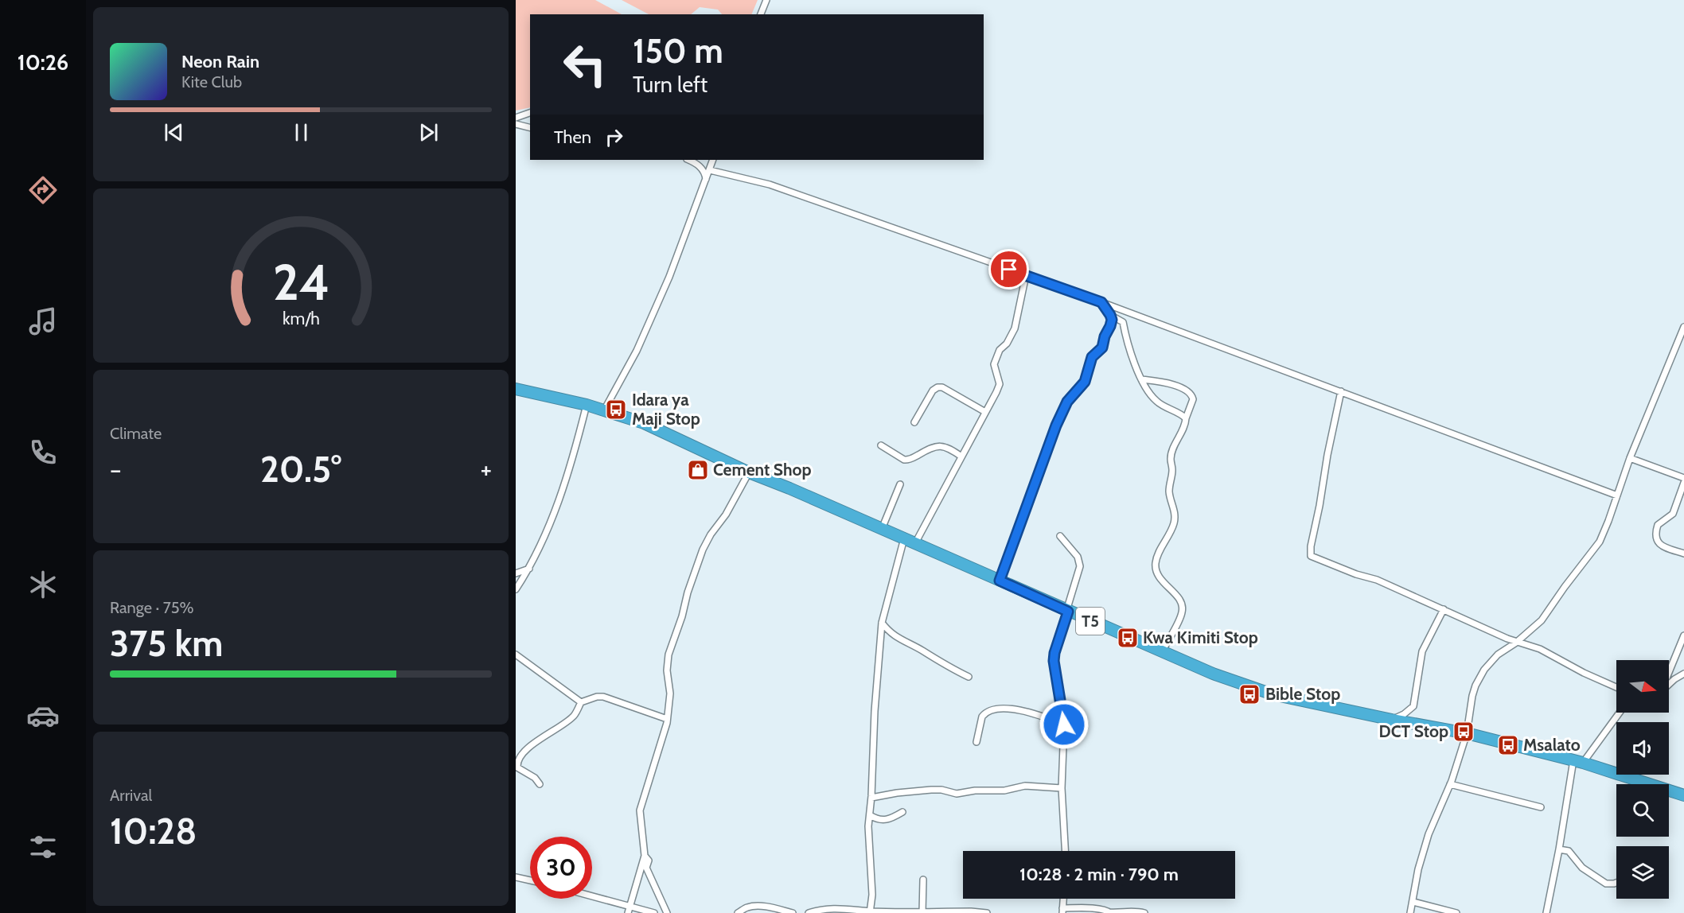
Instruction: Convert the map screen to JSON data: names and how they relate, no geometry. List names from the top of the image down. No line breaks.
{"streets":{"highway":["T5"]},"places":{"bus stop":["Idara ya Maji Stop","Kwa Kimiti Stop","Bible Stop","DCT Stop","Msalato"],"shop":["Cement Shop"]},"north":"right","page":{"tabs":"10:26","turn":["150 m","Turn left"],"song":["Neon Rain","Kite Club"],"then":"Then","tile":["Climate",["Range · 75%","375 km"],["Arrival","10:28"]],"heat":["−","20.5°","+"],"limit":"30","trip":"10:28 · 2 min · 790 m","gauge":["24","km/h"]}}
